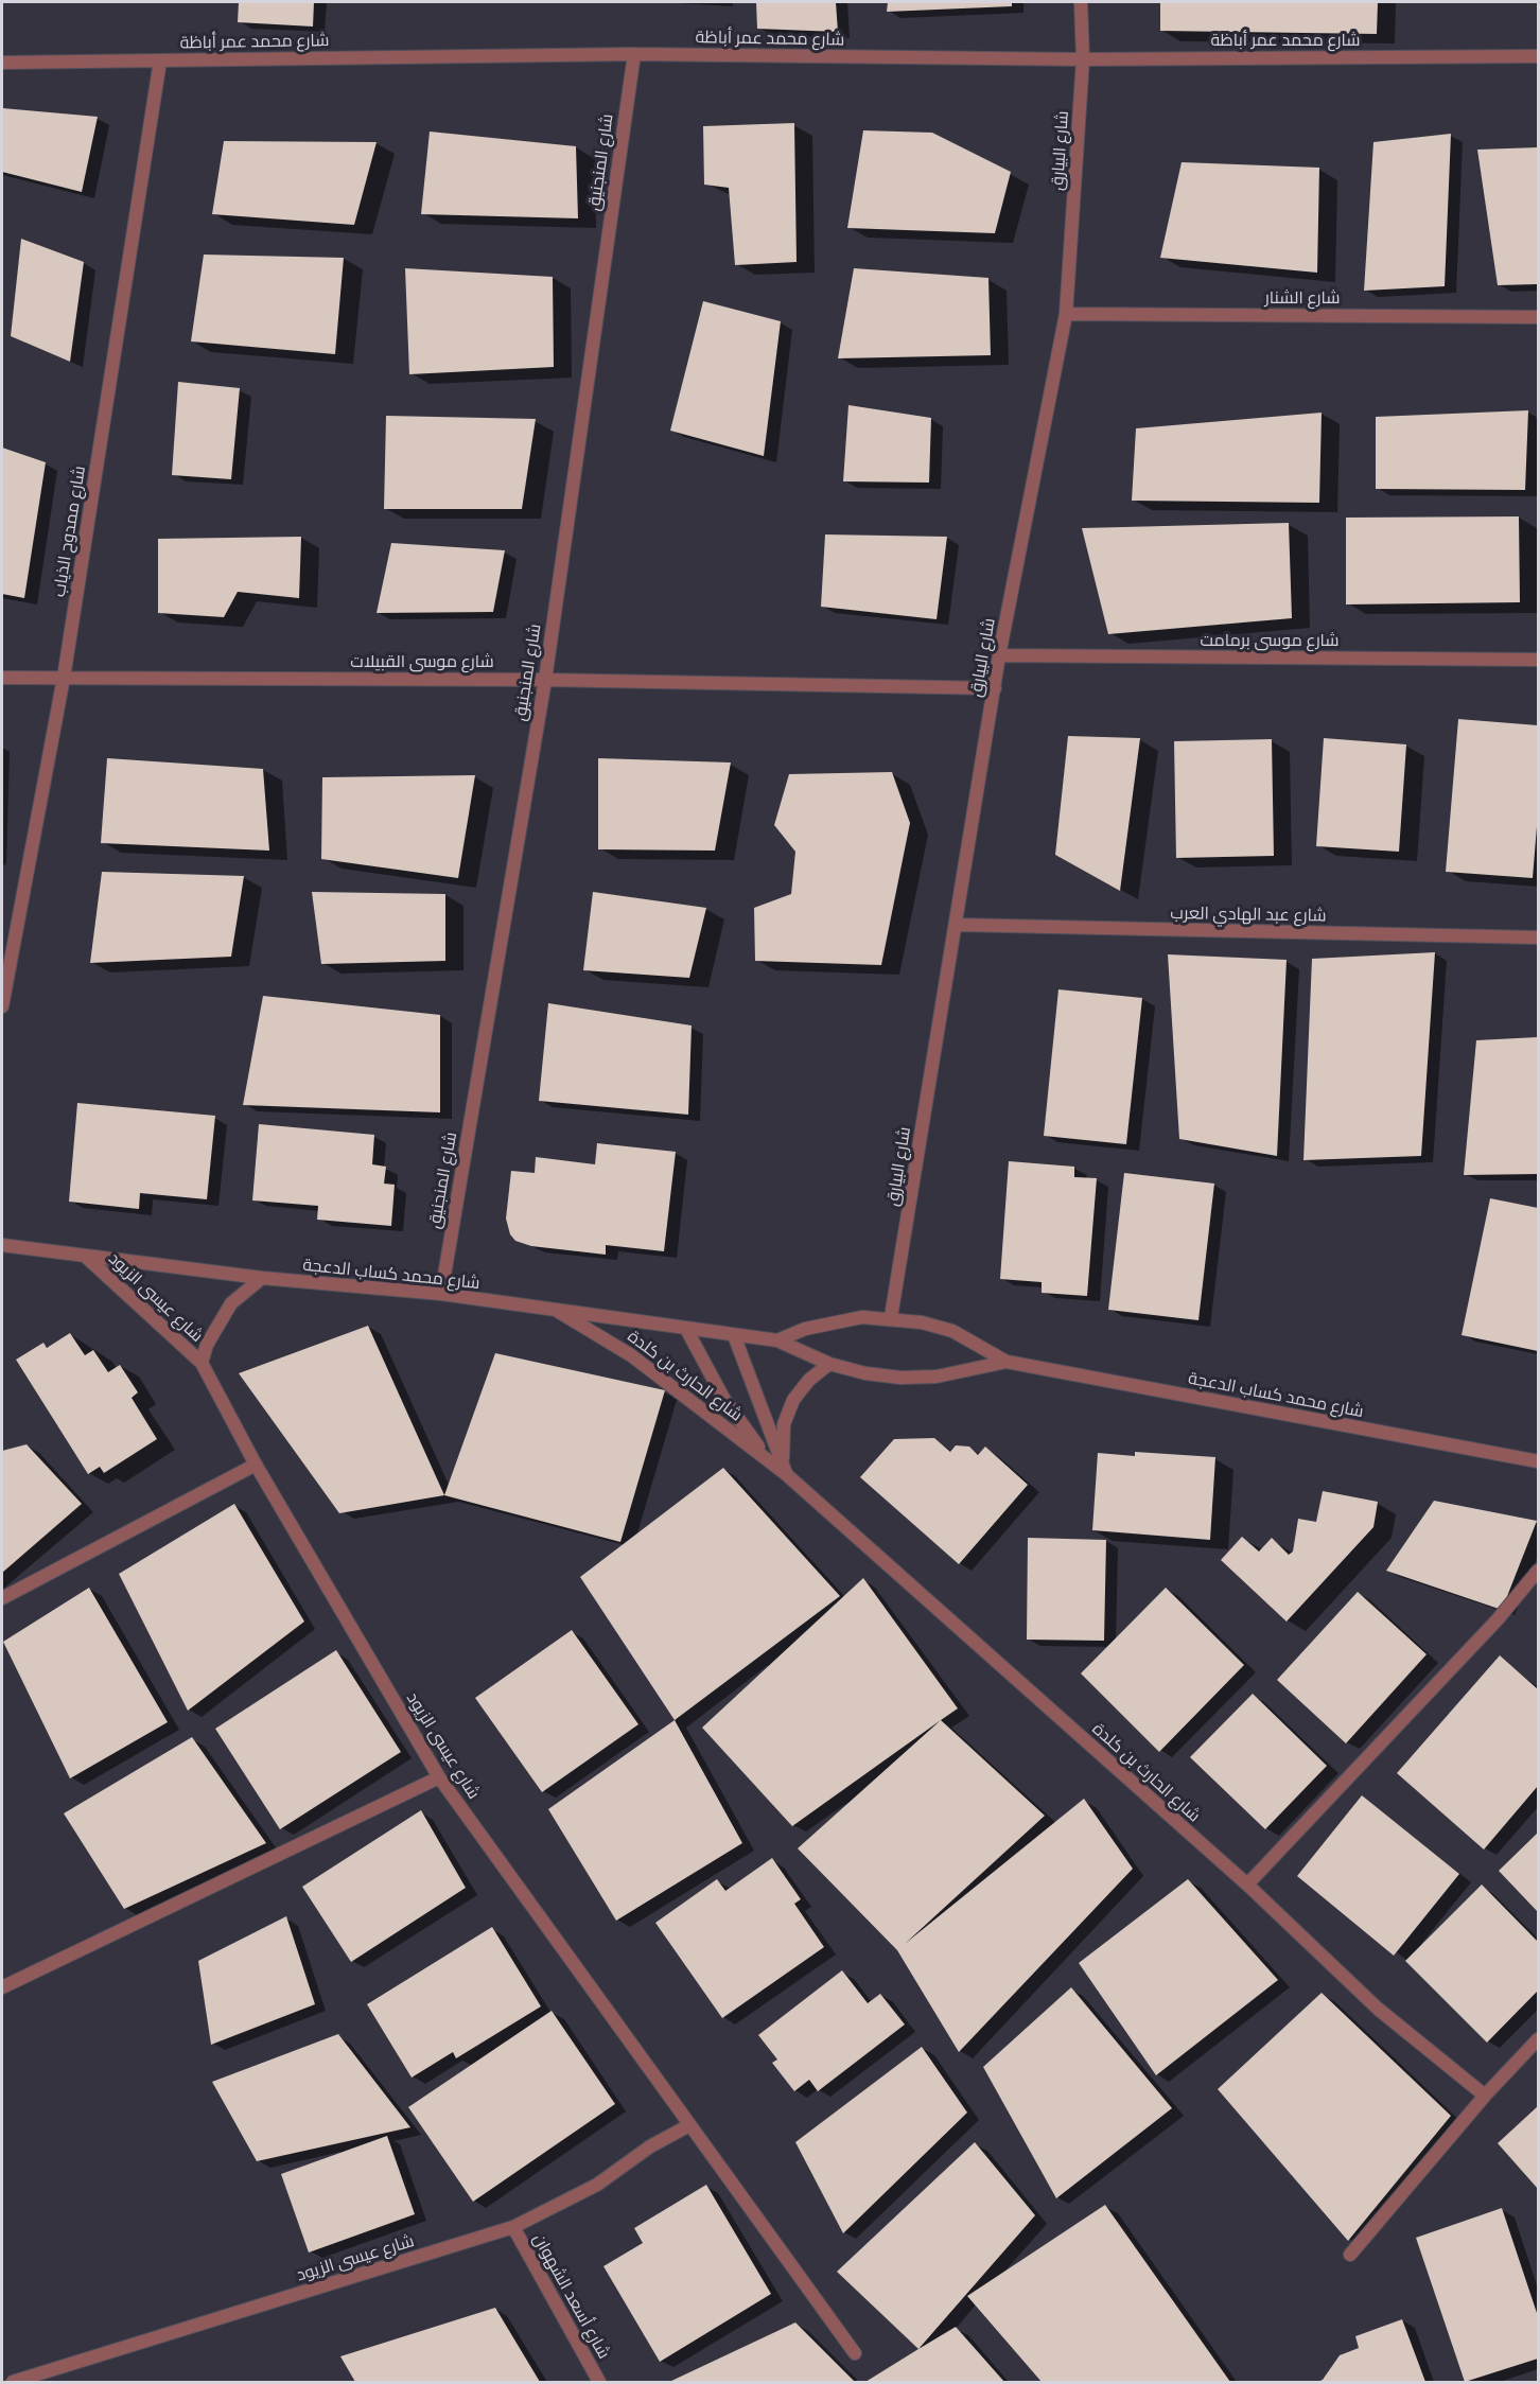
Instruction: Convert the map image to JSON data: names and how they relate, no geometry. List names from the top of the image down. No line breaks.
{"streets":{"street":["شارع محمد عمر أباظة","شارع البيارق","شارع المنجنيق","شارع الشنار","شارع ممدوح الذياب","شارع موسى برمامت","شارع موسى القبيلات","شارع عبد الهادي العرب","شارع محمد كساب الدعجة","شارع عيسى الزيود","شارع الحارث بن كلدة","شارع أسعد الشهوان"]},"crossings":[["شارع محمد عمر أباظة","شارع البيارق"],["شارع محمد عمر أباظة","شارع المنجنيق"],["شارع محمد عمر أباظة","شارع ممدوح الذياب"],["شارع البيارق","شارع الشنار"],["شارع البيارق","شارع موسى برمامت"],["شارع البيارق","شارع موسى القبيلات"],["شارع البيارق","شارع عبد الهادي العرب"],["شارع البيارق","شارع محمد كساب الدعجة"],["شارع المنجنيق","شارع موسى القبيلات"],["شارع المنجنيق","شارع محمد كساب الدعجة"],["شارع ممدوح الذياب","شارع موسى القبيلات"],["شارع محمد كساب الدعجة","شارع عيسى الزيود"],["شارع محمد كساب الدعجة","شارع الحارث بن كلدة"],["شارع عيسى الزيود","شارع أسعد الشهوان"]]}
